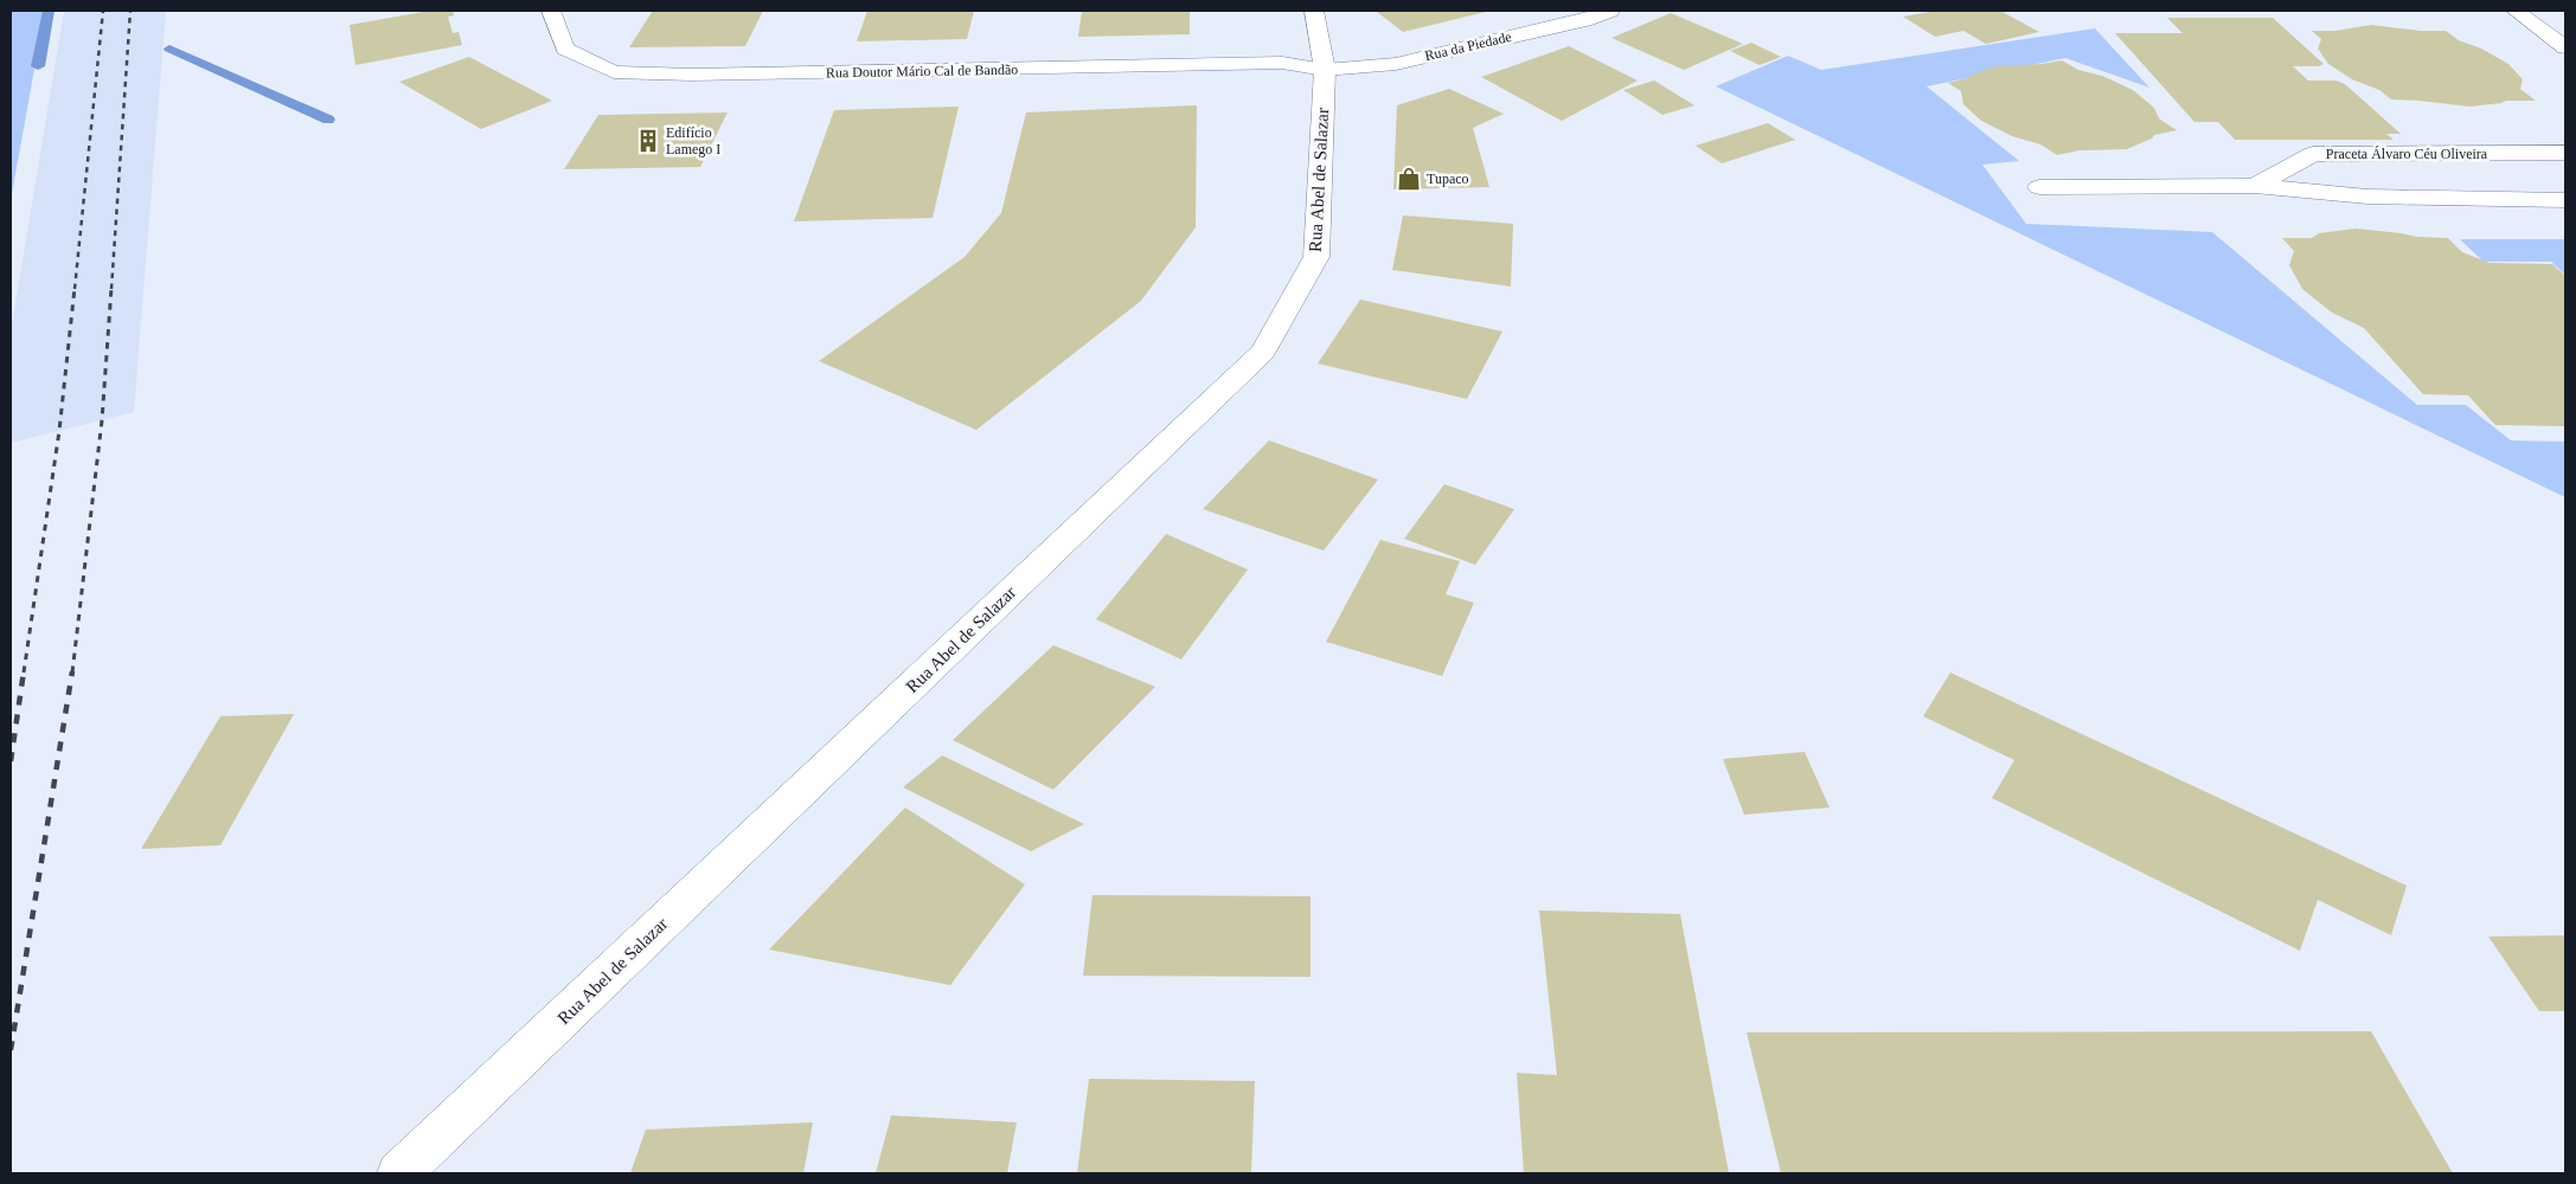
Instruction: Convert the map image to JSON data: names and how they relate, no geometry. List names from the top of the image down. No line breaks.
{"streets":{"street":["Rua da Piedade","Rua Doutor Mário Cal de Bandão","Praceta Álvaro Céu Oliveira","Rua Abel de Salazar"]},"crossings":[["Rua da Piedade","Rua Doutor Mário Cal de Bandão"],["Rua da Piedade","Rua Abel de Salazar"],["Rua Doutor Mário Cal de Bandão","Rua Abel de Salazar"]],"places":{"building":["Edifício Lamego I"],"shop":["Tupaco"]}}
